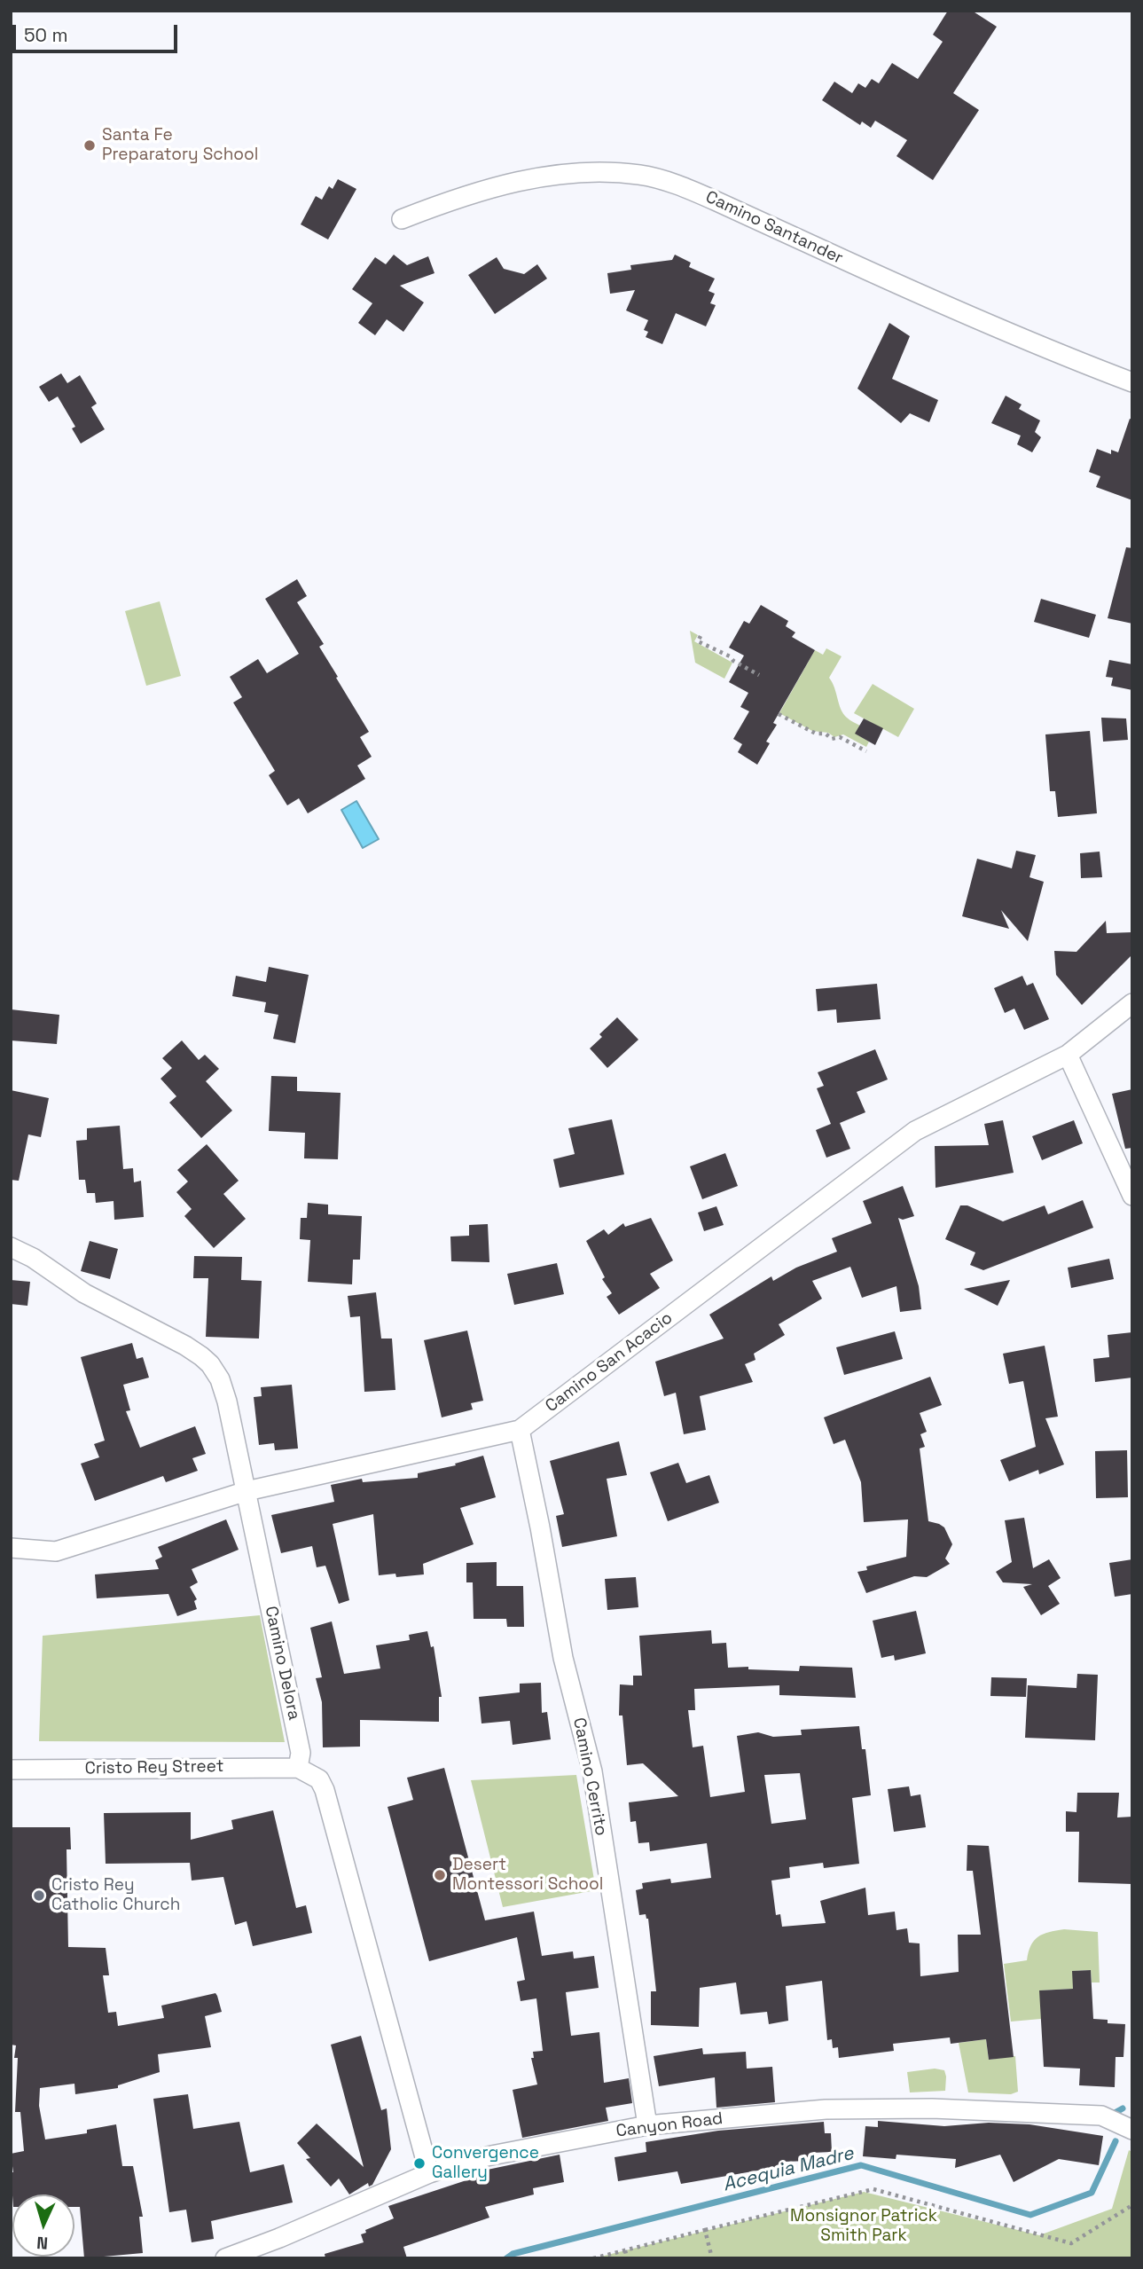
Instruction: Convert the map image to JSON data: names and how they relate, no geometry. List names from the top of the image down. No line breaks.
{"streets":{"street":["Camino Santander","Camino San Acacio","Camino Delora","Cristo Rey Street","Camino Cerrito","Canyon Road"]},"crossings":[["Camino San Acacio","Camino Delora"],["Camino San Acacio","Camino Cerrito"],["Camino Delora","Cristo Rey Street"],["Camino Cerrito","Canyon Road"]],"water":["Acequia Madre"],"parks":["Monsignor Patrick Smith Park"],"places":["Santa Fe Preparatory School","Desert Montessori School","Cristo Rey Catholic Church","Convergence Gallery"],"scale_bar":"50 m","north":"bottom"}
